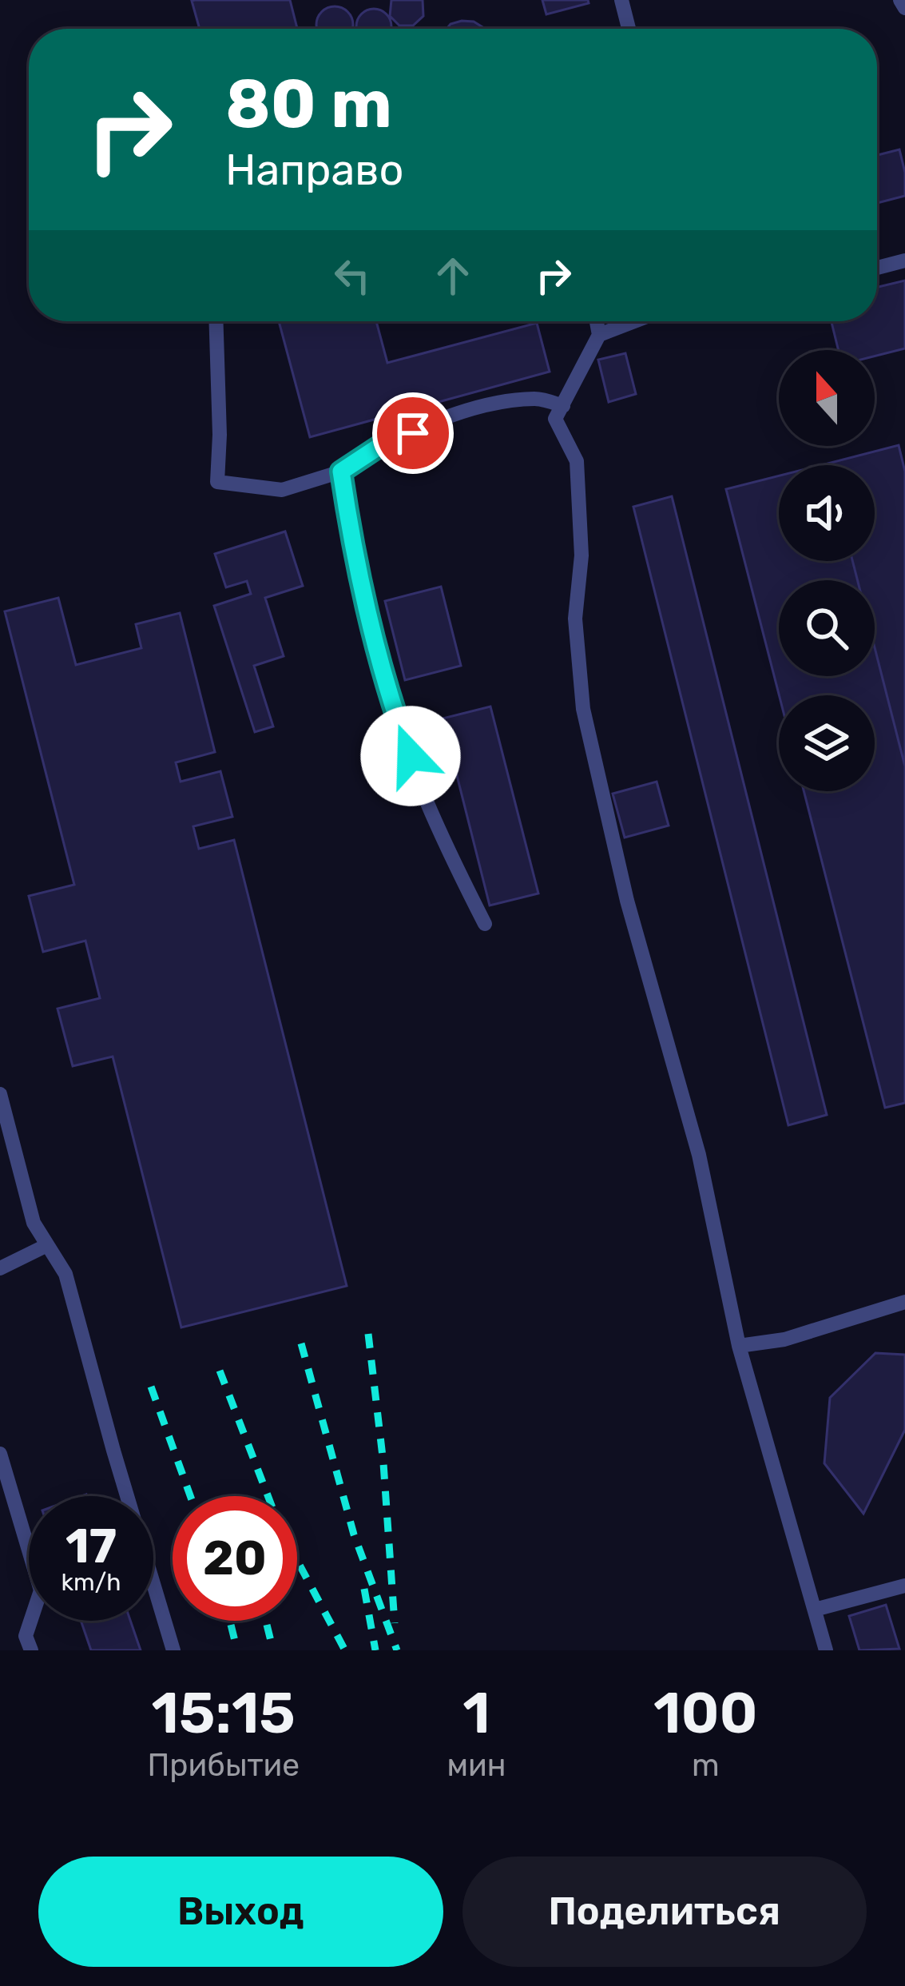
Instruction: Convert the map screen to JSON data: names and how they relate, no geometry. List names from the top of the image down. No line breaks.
{"north":"top","page":{"turn":["80 m","Направо"],"speed":"17 km/h","limit":"20","eta":["15:15","Прибытие","1","мин","100","m"],"buttons":["Выход","Поделиться"]}}
